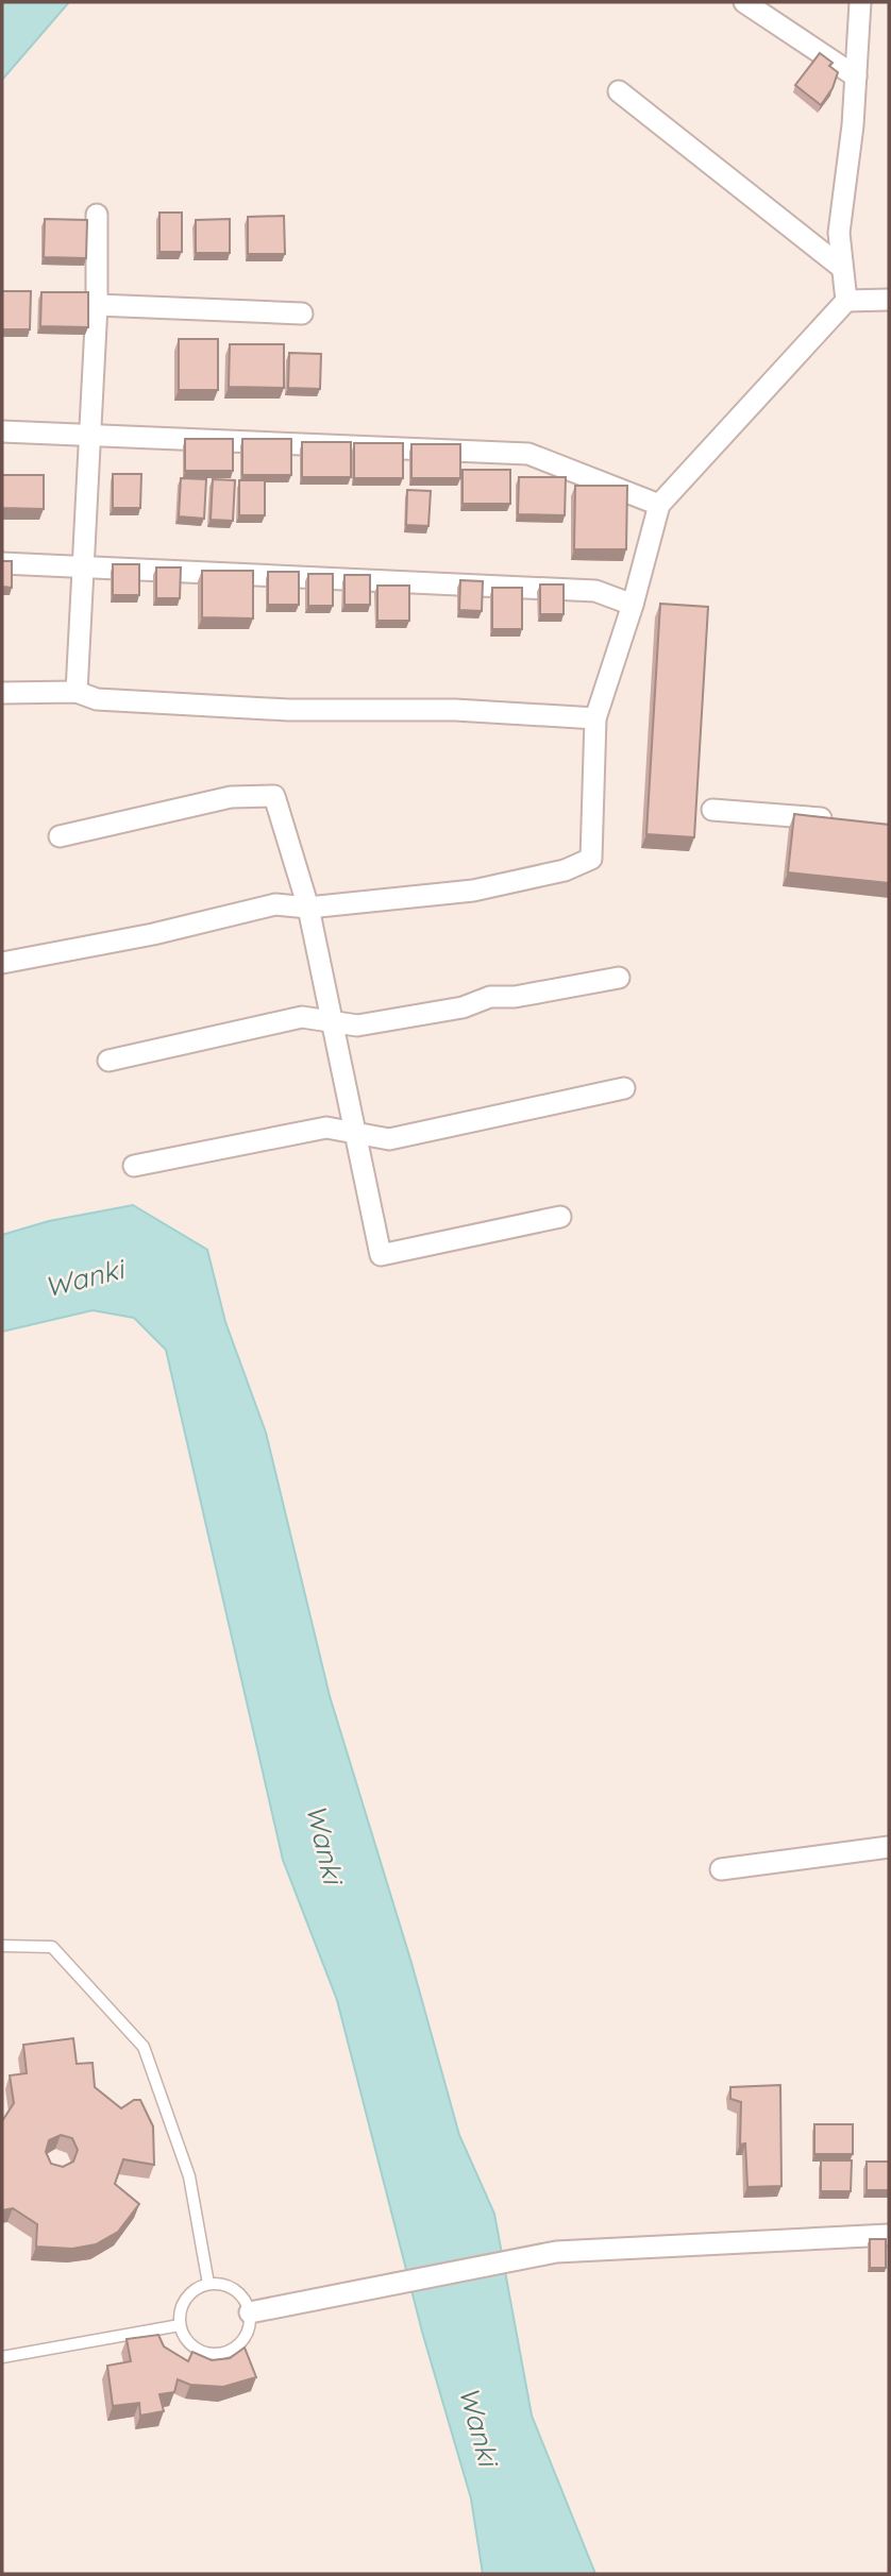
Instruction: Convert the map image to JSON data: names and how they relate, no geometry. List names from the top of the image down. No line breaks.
{"water":["Wanki"]}
